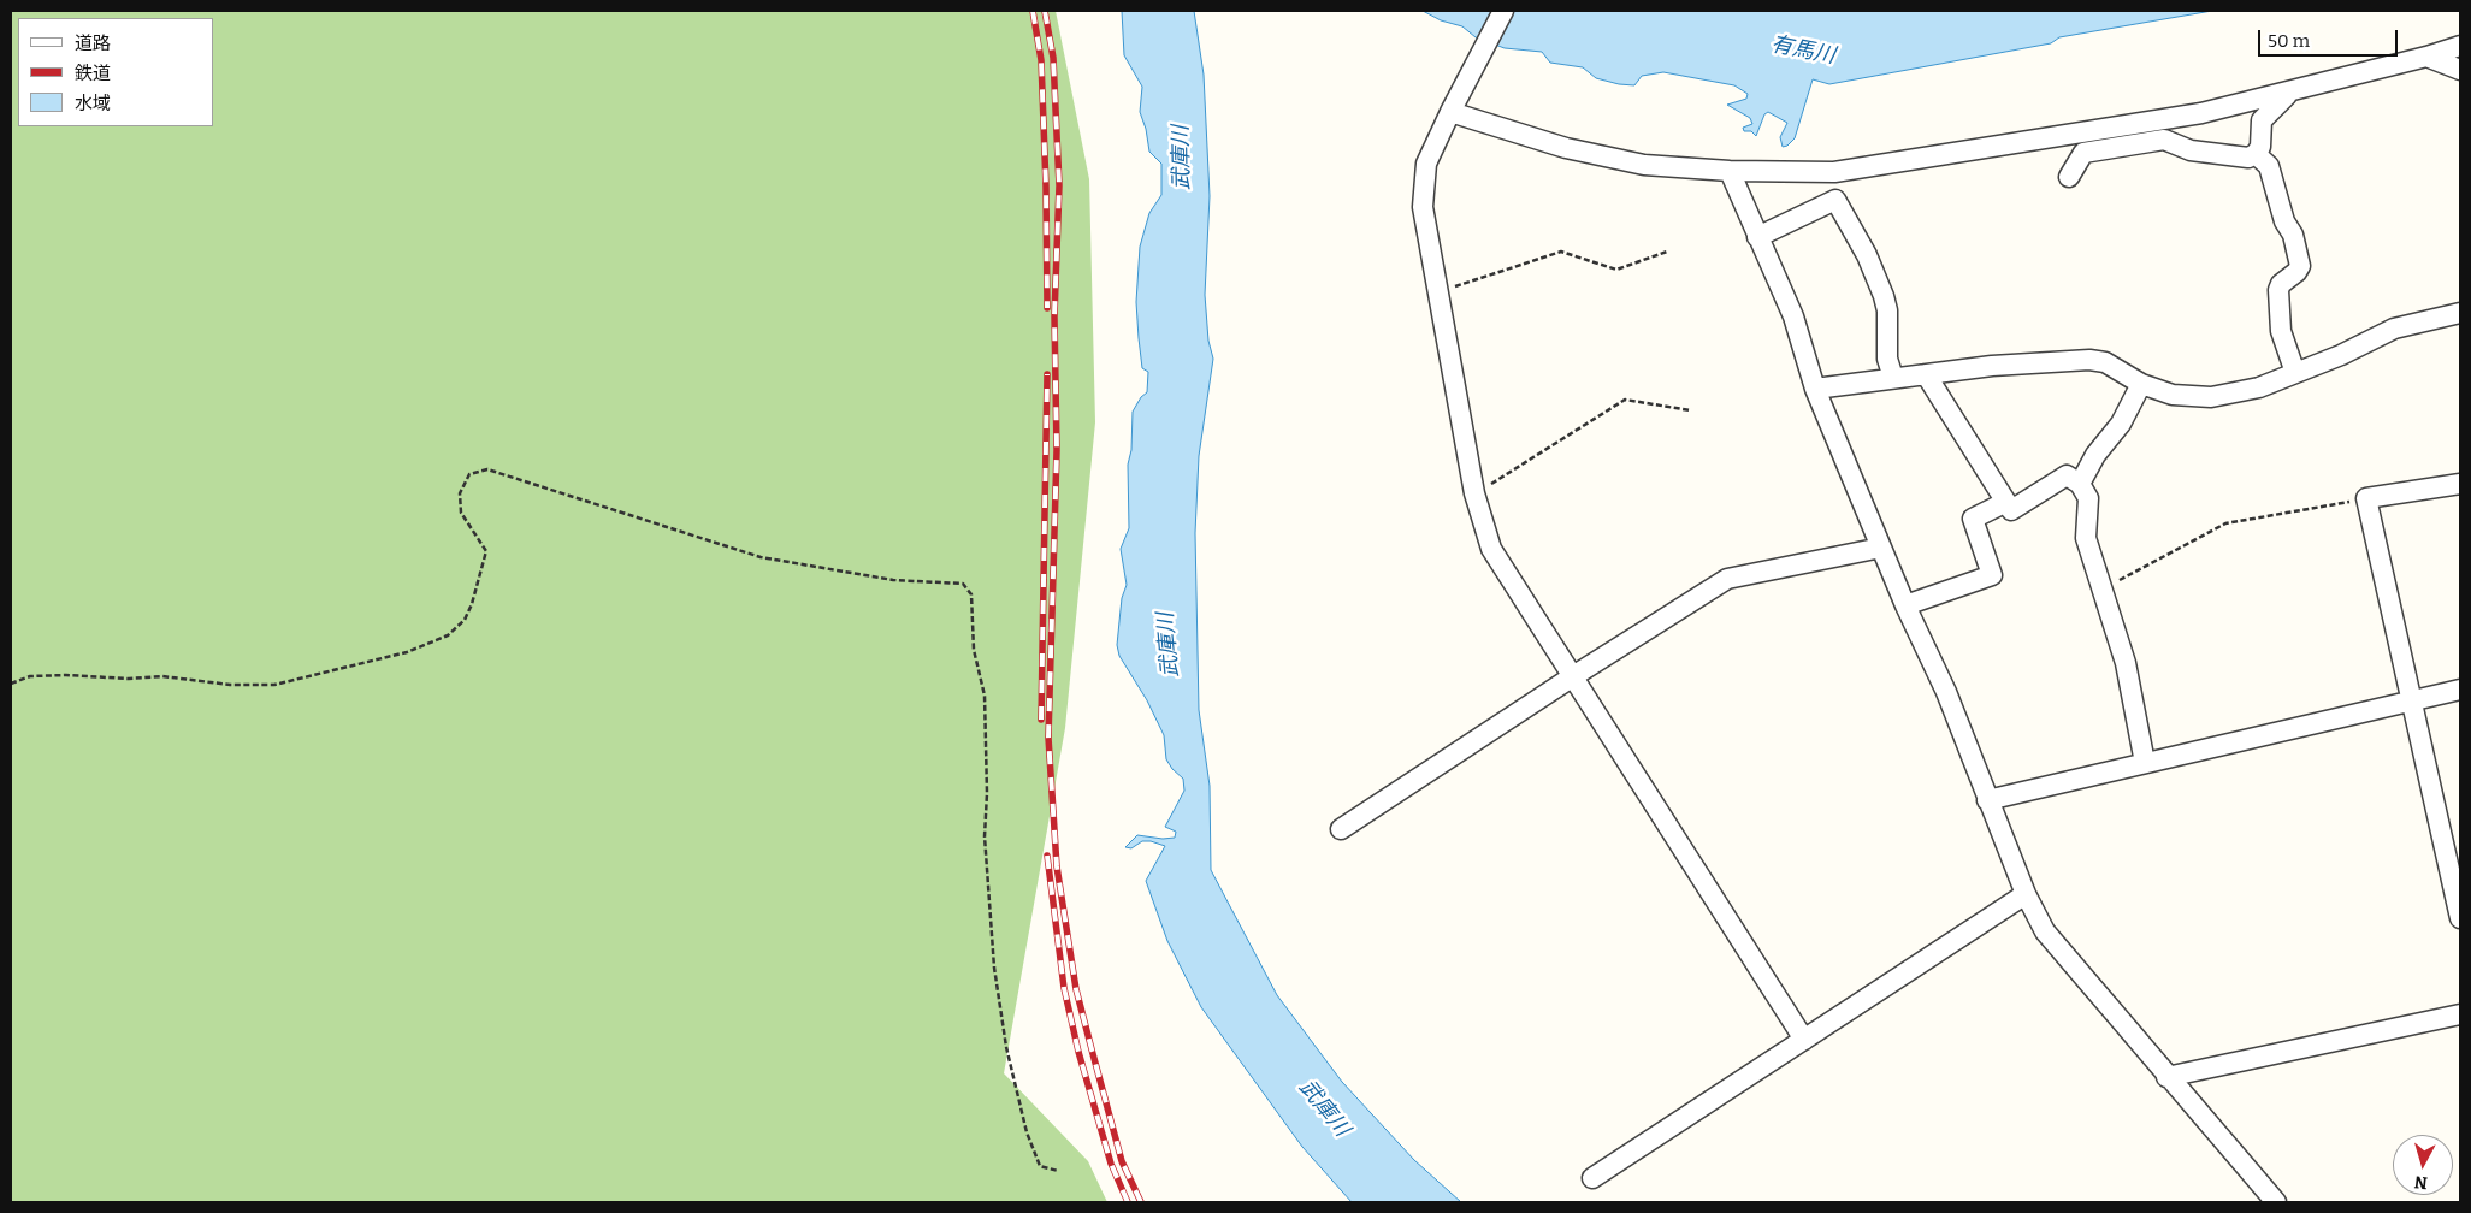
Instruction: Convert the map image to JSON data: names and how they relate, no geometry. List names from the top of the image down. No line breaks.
{"water":["有馬川","武庫川"],"legend":["道路","鉄道","水域"],"scale_bar":"50 m","north":"bottom"}
